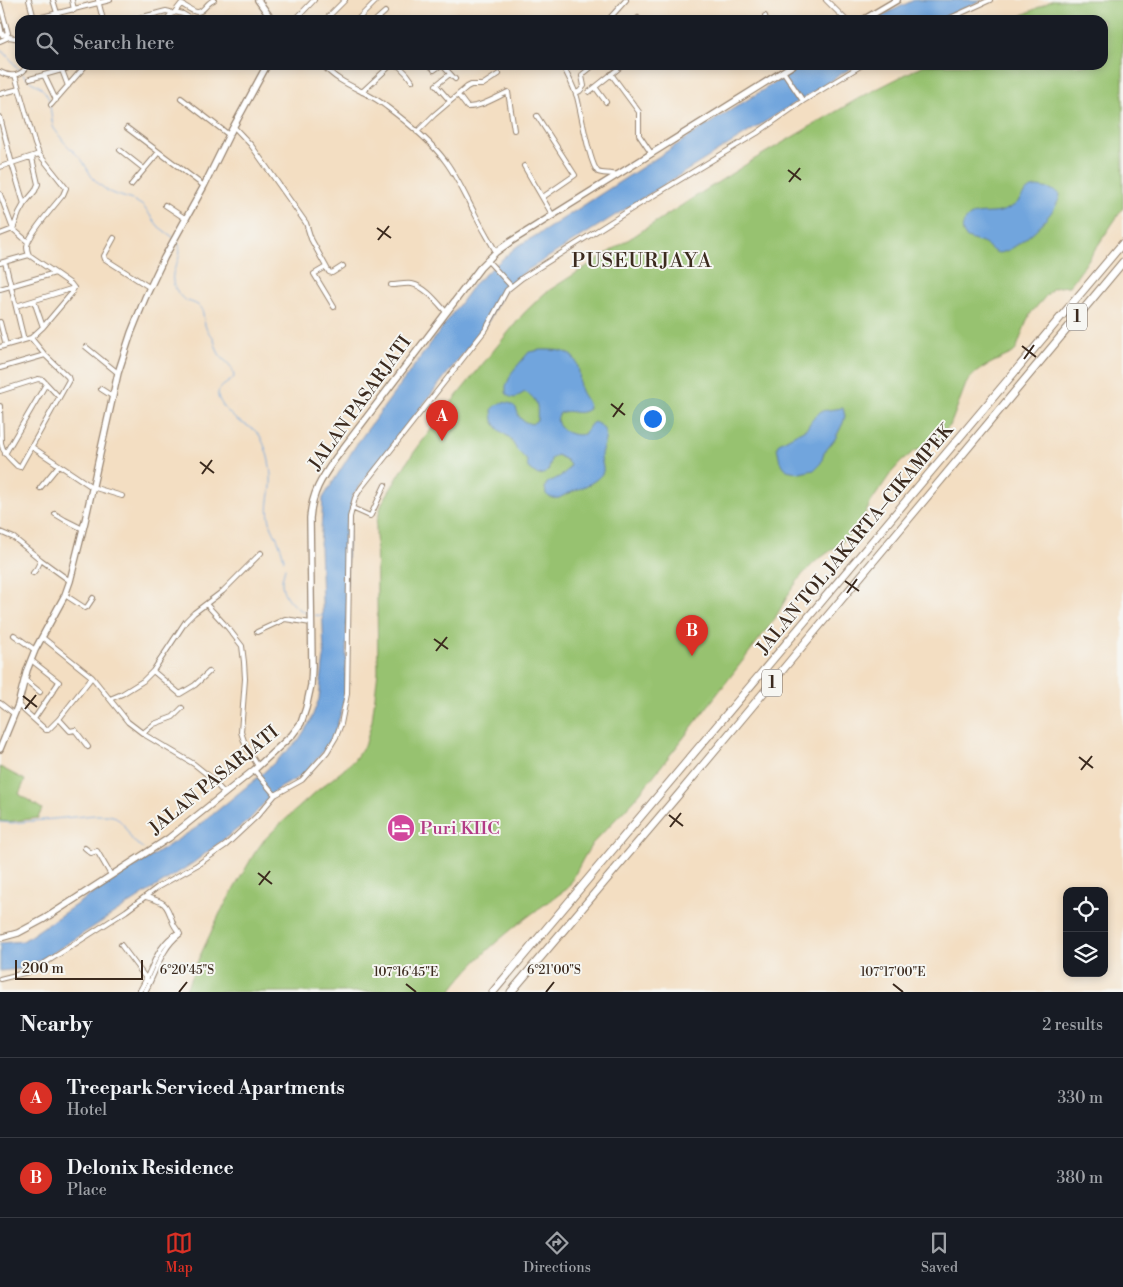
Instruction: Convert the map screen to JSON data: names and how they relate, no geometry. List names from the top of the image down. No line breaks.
{"streets":{"highway":["1","JALAN TOL JAKARTA–CIKAMPEK"],"main road":["JALAN PASARJATI"]},"districts":["PUSEURJAYA"],"places":{"hotel":["Puri KIIC"]},"scale_bar":"200 m","page":{"search":"Search here","pins":["A","B"],"scale":"200 m","heading":["Nearby","2 results"],"list":[{"mark":"A","name":"Treepark Serviced Apartments","note":"Hotel","value":"330 m"},{"mark":"B","name":"Delonix Residence","note":"Place","value":"380 m"}],"nav":["Map","Directions","Saved"]},"coordinates":["6°20'45\"S","6°21'00\"S","107°16'45\"E","107°17'00\"E"]}
